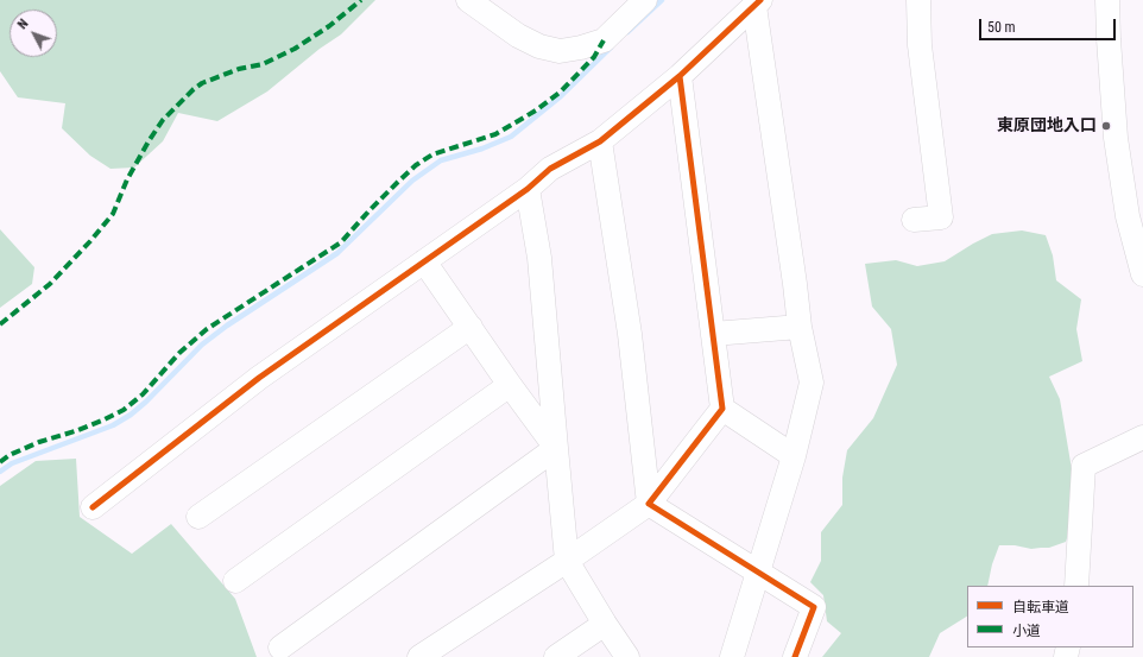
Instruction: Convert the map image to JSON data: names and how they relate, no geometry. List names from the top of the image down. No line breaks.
{"places":["東原団地入口"],"legend":["自転車道","小道"],"scale_bar":"50 m","north":"top left"}
